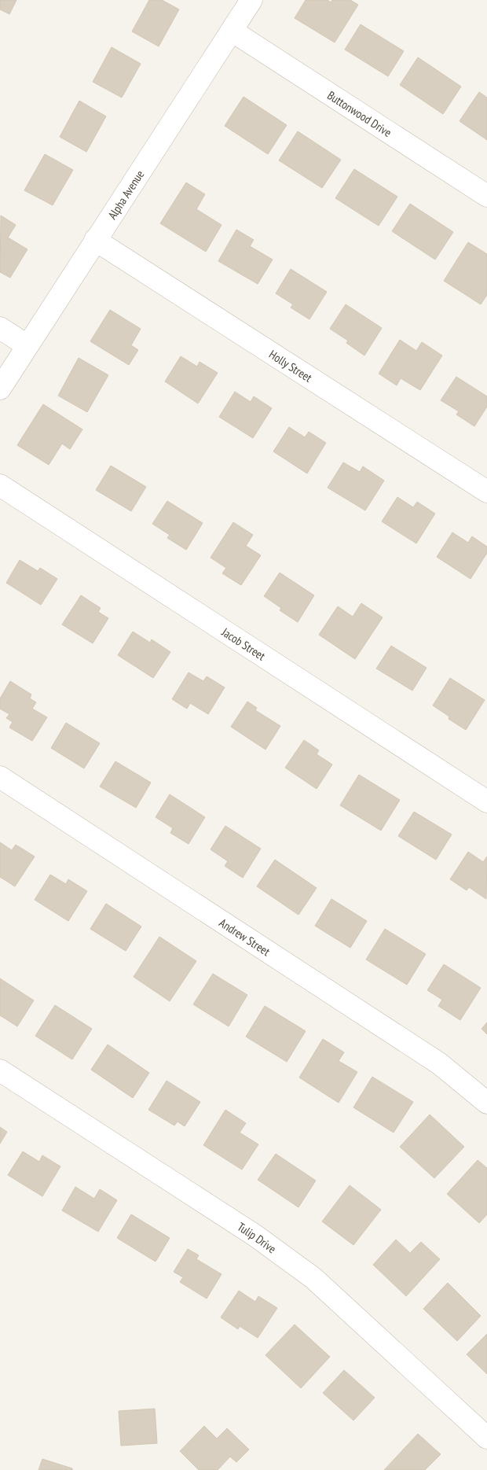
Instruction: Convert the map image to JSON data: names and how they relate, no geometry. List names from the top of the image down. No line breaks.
{"streets":{"street":["Buttonwood Drive","Alpha Avenue","Holly Street","Jacob Street","Andrew Street","Tulip Drive"]},"crossings":[["Buttonwood Drive","Alpha Avenue"],["Alpha Avenue","Holly Street"]]}
